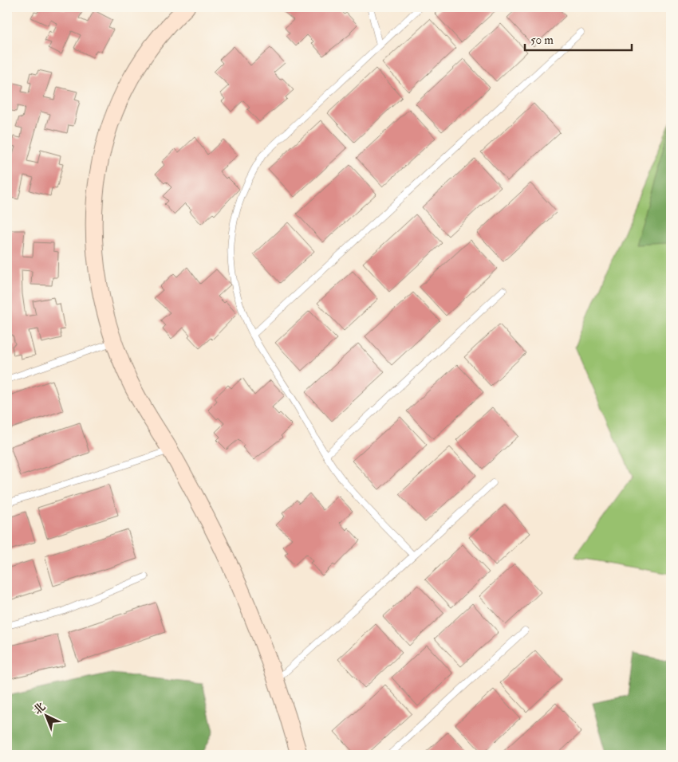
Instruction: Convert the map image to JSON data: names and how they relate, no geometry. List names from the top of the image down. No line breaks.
{"scale_bar":"50 m","north":"top left"}
